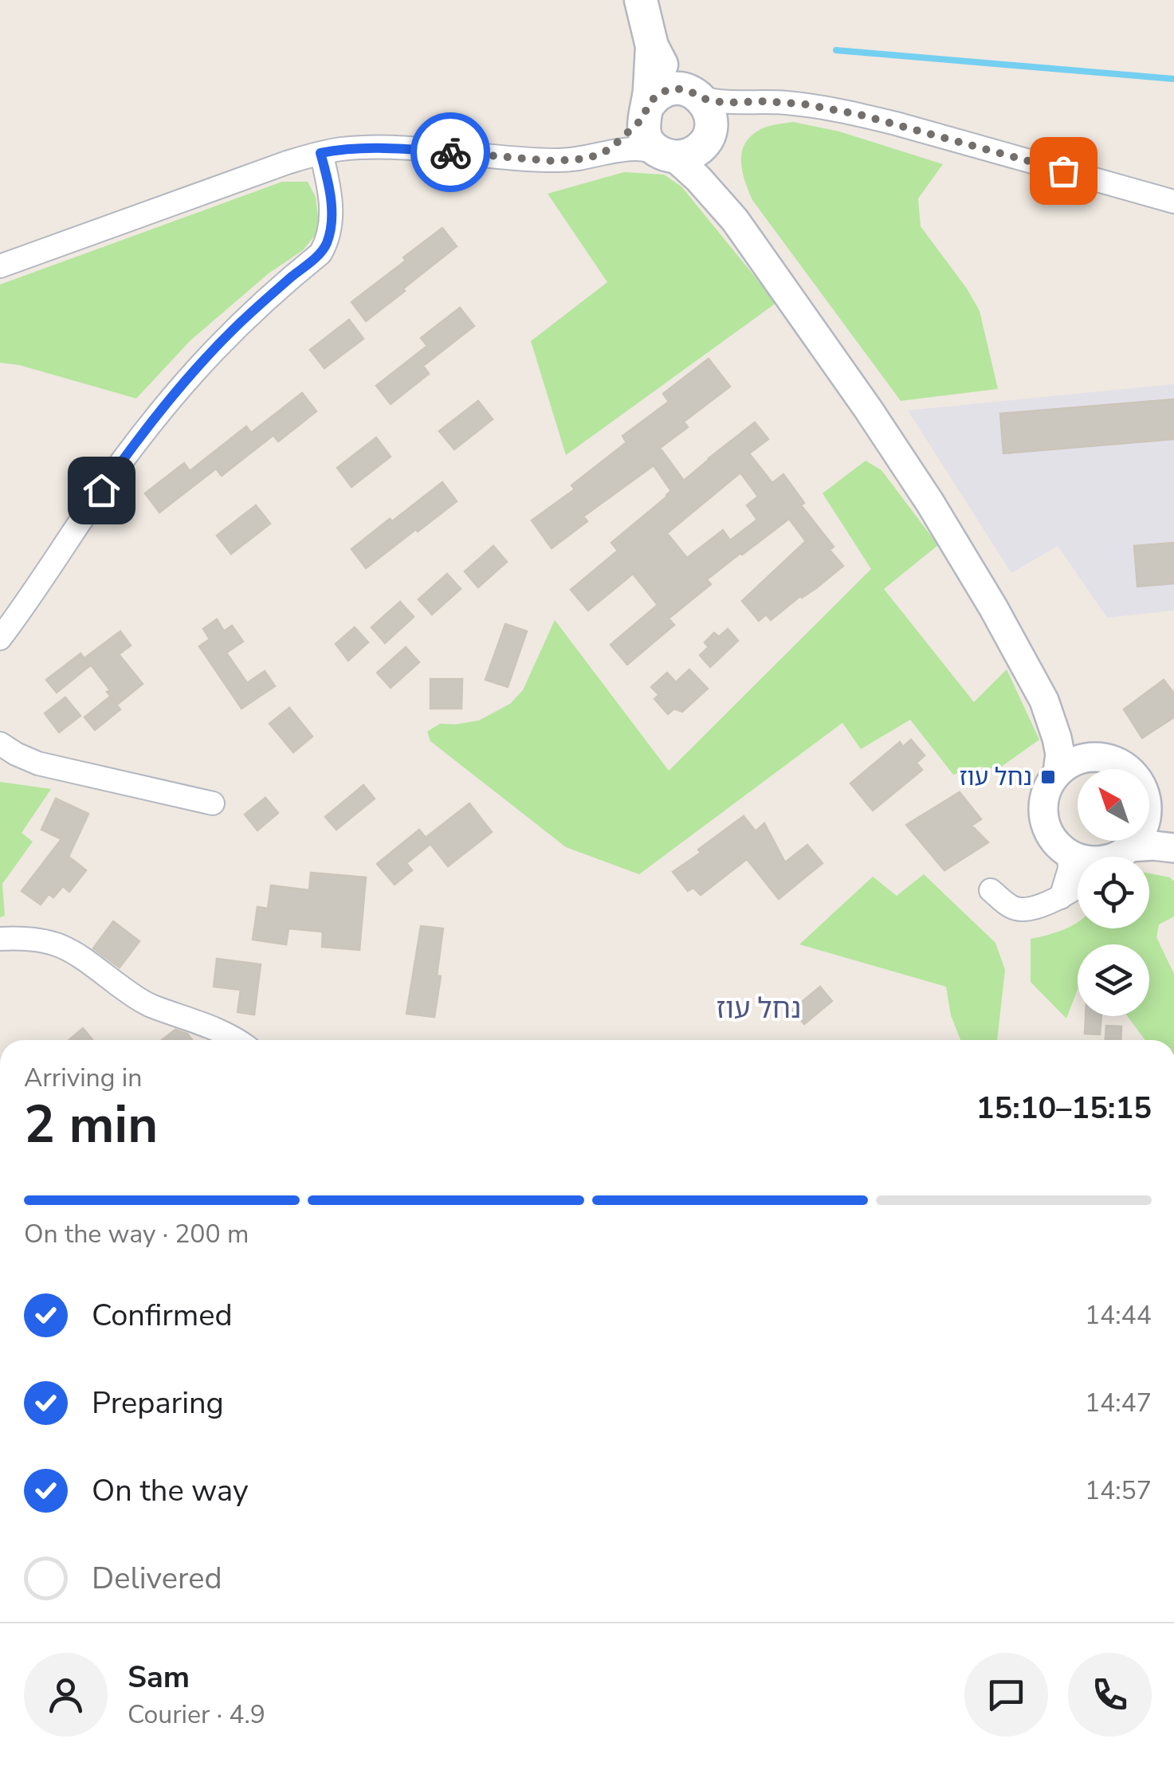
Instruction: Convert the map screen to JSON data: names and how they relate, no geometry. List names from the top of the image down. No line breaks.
{"districts":["נחל עוז"],"places":{"transit":["נחל עוז"]},"north":"top left","page":{"heading":["2 min","Arriving in","15:10–15:15"],"panel":["Sam","Courier · 4.9"],"bar":"On the way · 200 m","list":[["Confirmed","14:44"],["Preparing","14:47"],["On the way","14:57"],"Delivered"]}}
